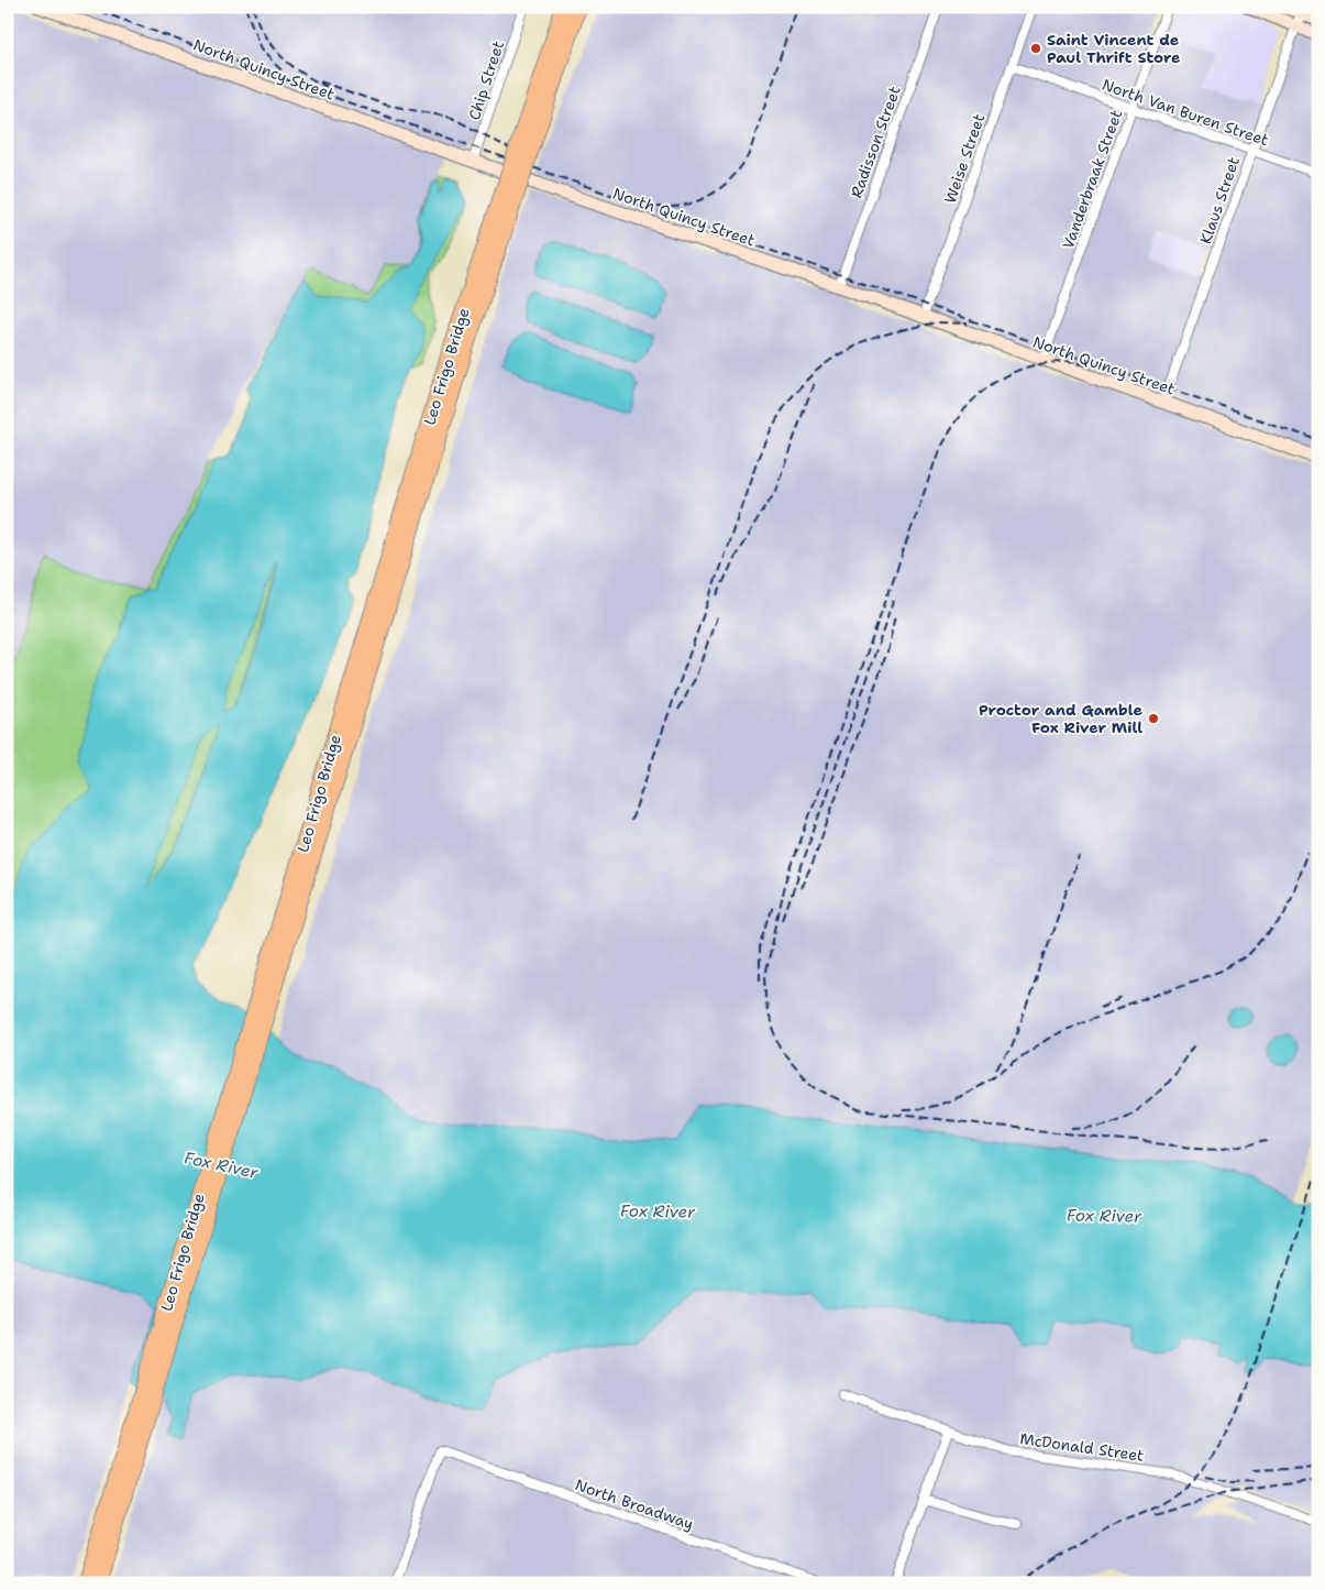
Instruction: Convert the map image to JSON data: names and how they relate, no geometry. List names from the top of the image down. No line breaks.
{"streets":{"highway":["Leo Frigo Bridge"],"street":["North Quincy Street","Chip Street","North Van Buren Street","Radisson Street","Weise Street","Vanderbraak Street","Klaus Street","McDonald Street","North Broadway"]},"crossings":[["North Quincy Street","Chip Street"],["North Quincy Street","Radisson Street"],["North Quincy Street","Weise Street"],["North Quincy Street","Vanderbraak Street"],["North Quincy Street","Klaus Street"],["North Van Buren Street","Weise Street"],["North Van Buren Street","Vanderbraak Street"],["North Van Buren Street","Klaus Street"]],"water":["Fox River"],"places":["Saint Vincent de Paul Thrift Store","Proctor and Gamble Fox River Mill"]}
